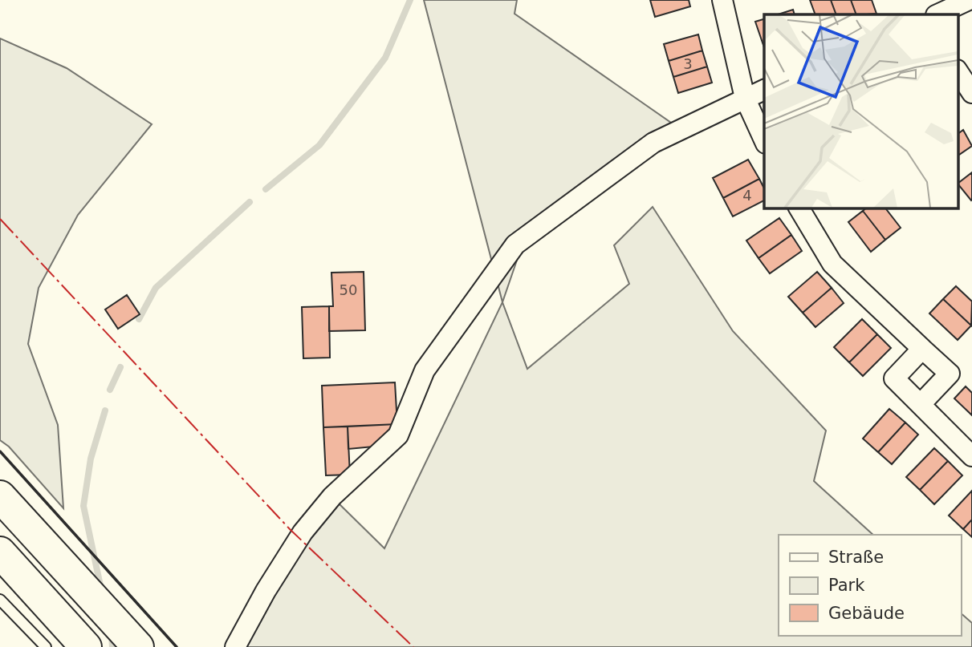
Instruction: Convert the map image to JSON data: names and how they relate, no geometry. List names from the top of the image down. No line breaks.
{"house_numbers":["3","4","50"],"legend":["Straße","Park","Gebäude"]}
